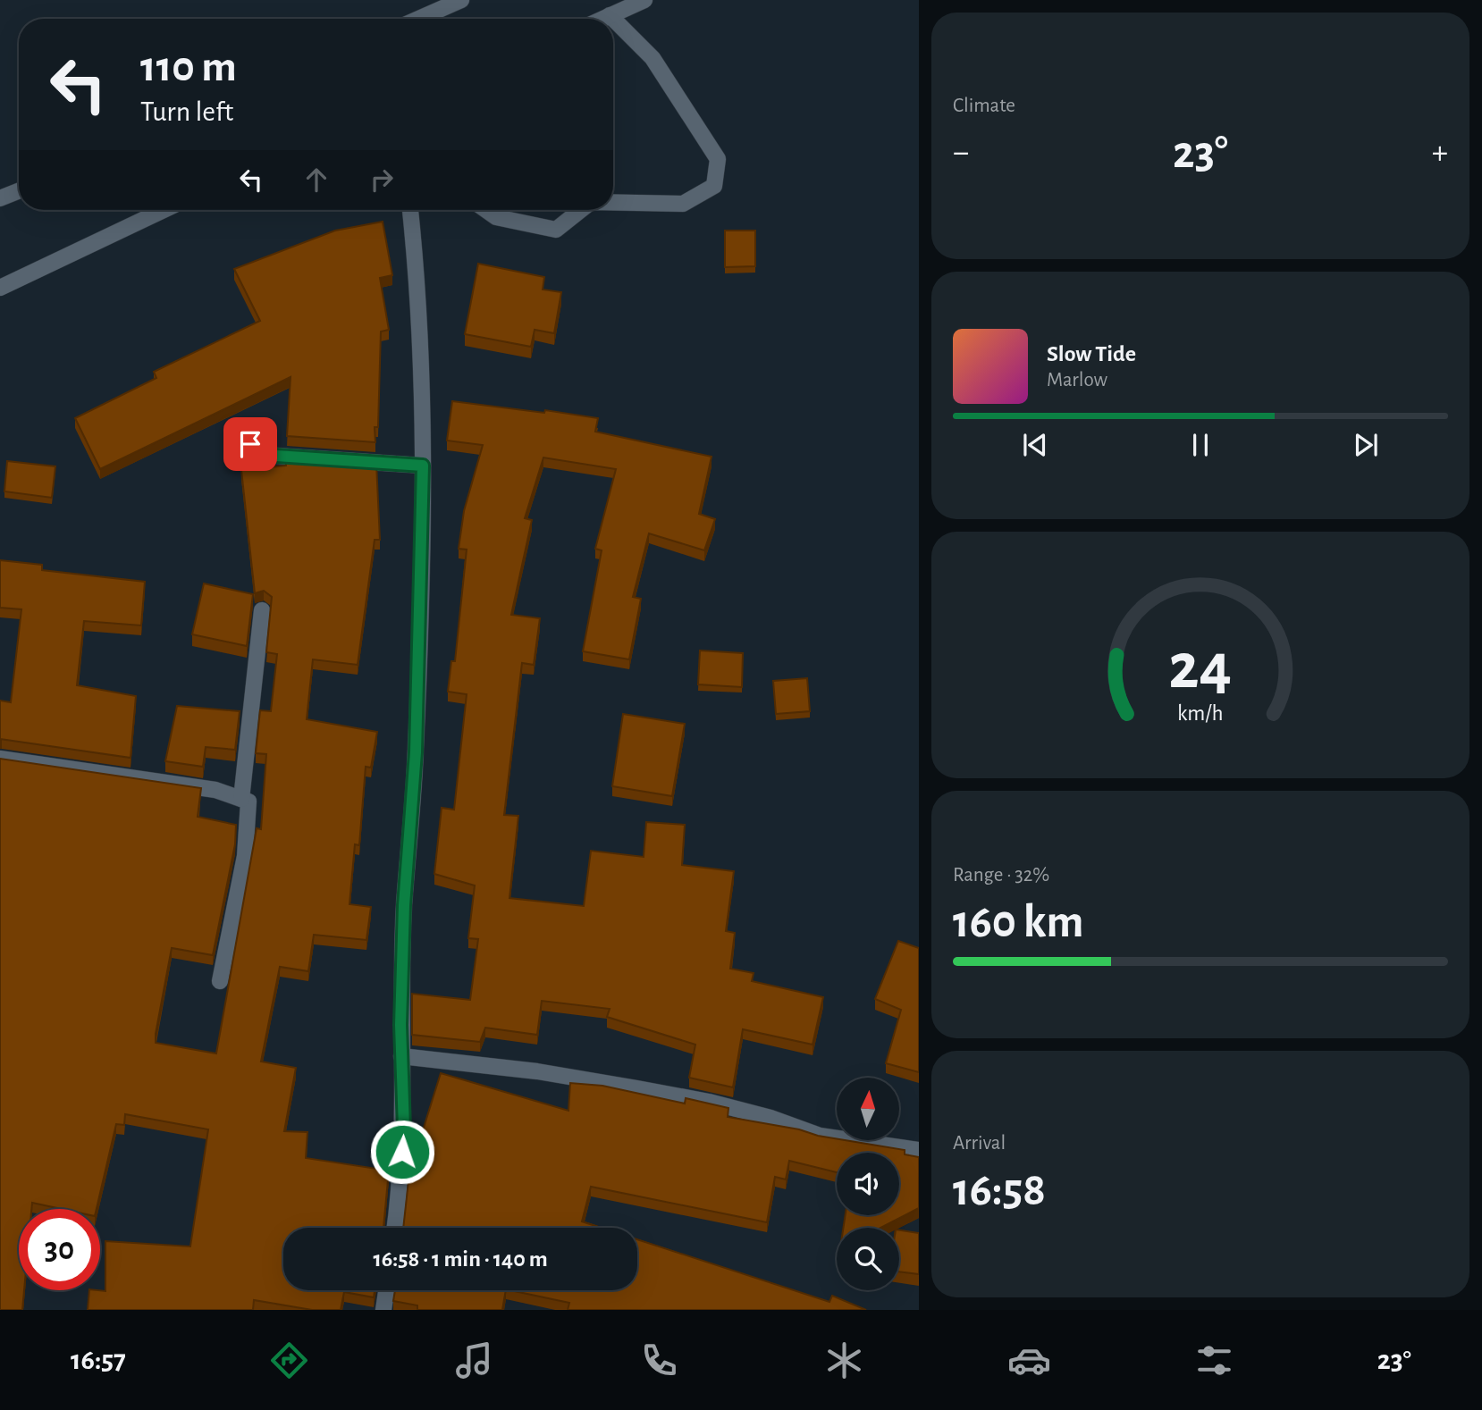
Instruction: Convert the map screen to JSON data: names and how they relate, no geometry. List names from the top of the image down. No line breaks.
{"north":"top","page":{"tile":["Climate",["Range · 32%","160 km"],["Arrival","16:58"]],"turn":["110 m","Turn left"],"heat":["−","23°","+"],"song":["Slow Tide","Marlow"],"limit":"30","trip":"16:58 · 1 min · 140 m","tabs":["16:57","23°"],"gauge":["24","km/h"]}}
